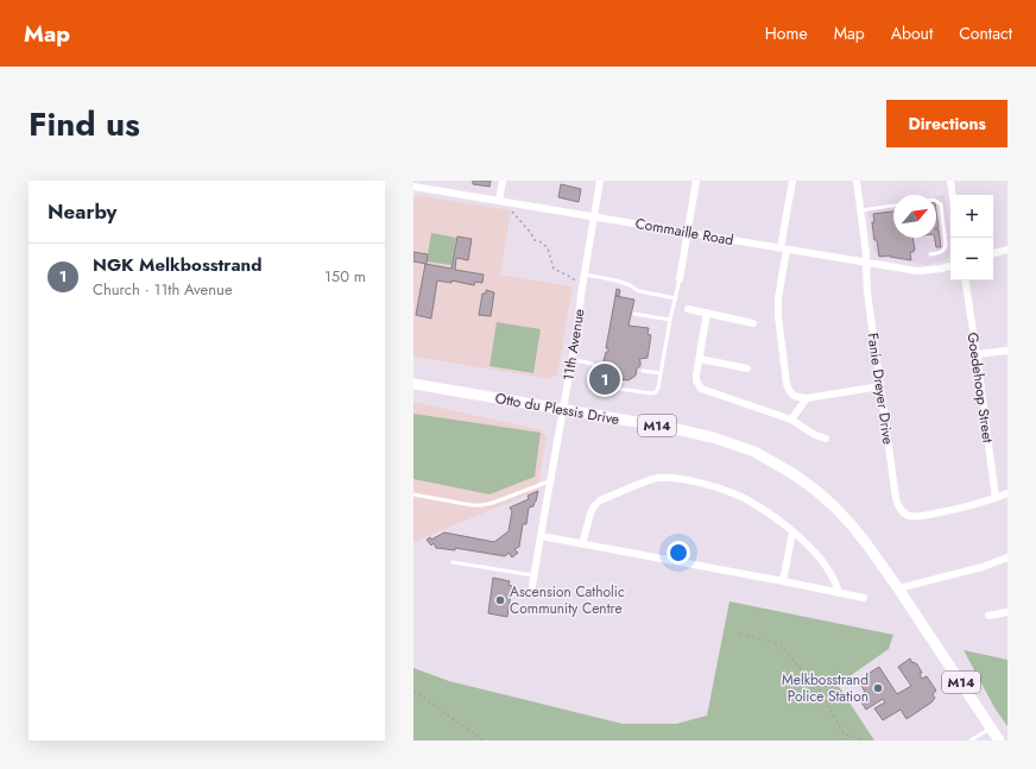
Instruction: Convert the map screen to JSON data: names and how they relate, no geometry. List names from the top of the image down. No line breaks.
{"streets":{"main road":["Otto du Plessis Drive","M14"],"street":["Commaille Road","11th Avenue","Goedehoop Street","Fanie Dreyer Drive"]},"crossings":[["Commaille Road","11th Avenue"],["Commaille Road","Fanie Dreyer Drive"],["11th Avenue","Otto du Plessis Drive"],["Goedehoop Street","Fanie Dreyer Drive"],["Otto du Plessis Drive","M14"]],"places":["Ascension Catholic Community Centre","Melkbosstrand Police Station"],"north":"top right","page":{"header":"Map","nav":["Home","Map","About","Contact"],"title":"Find us","buttons":"Directions","heading":"Nearby","map_buttons":["+","−"],"list":[{"mark":"1","name":"NGK Melkbosstrand","note":"Church · 11th Avenue","value":"150 m"}],"pins":"1"}}
